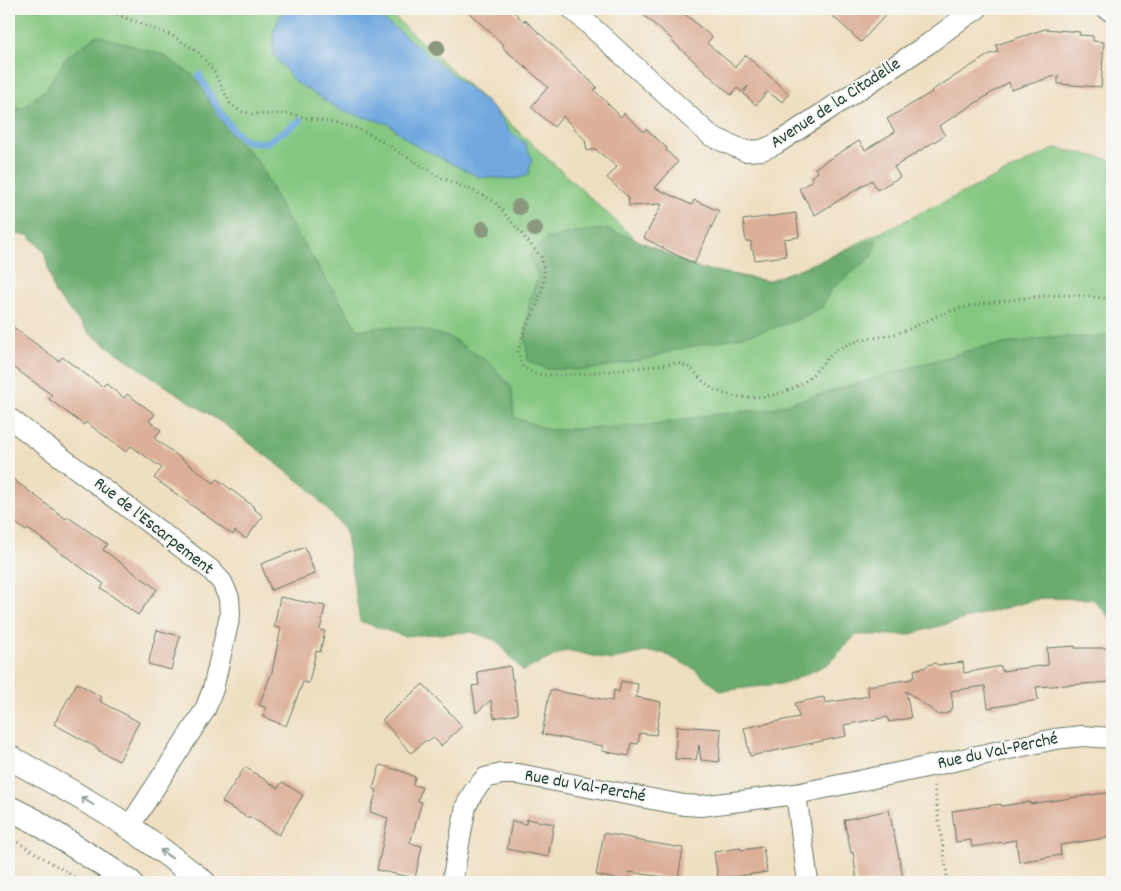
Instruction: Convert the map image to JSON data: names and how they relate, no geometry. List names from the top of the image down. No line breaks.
{"streets":{"street":["Avenue de la Citadelle","Rue de l'Escarpement","Rue du Val-Perché"]}}
